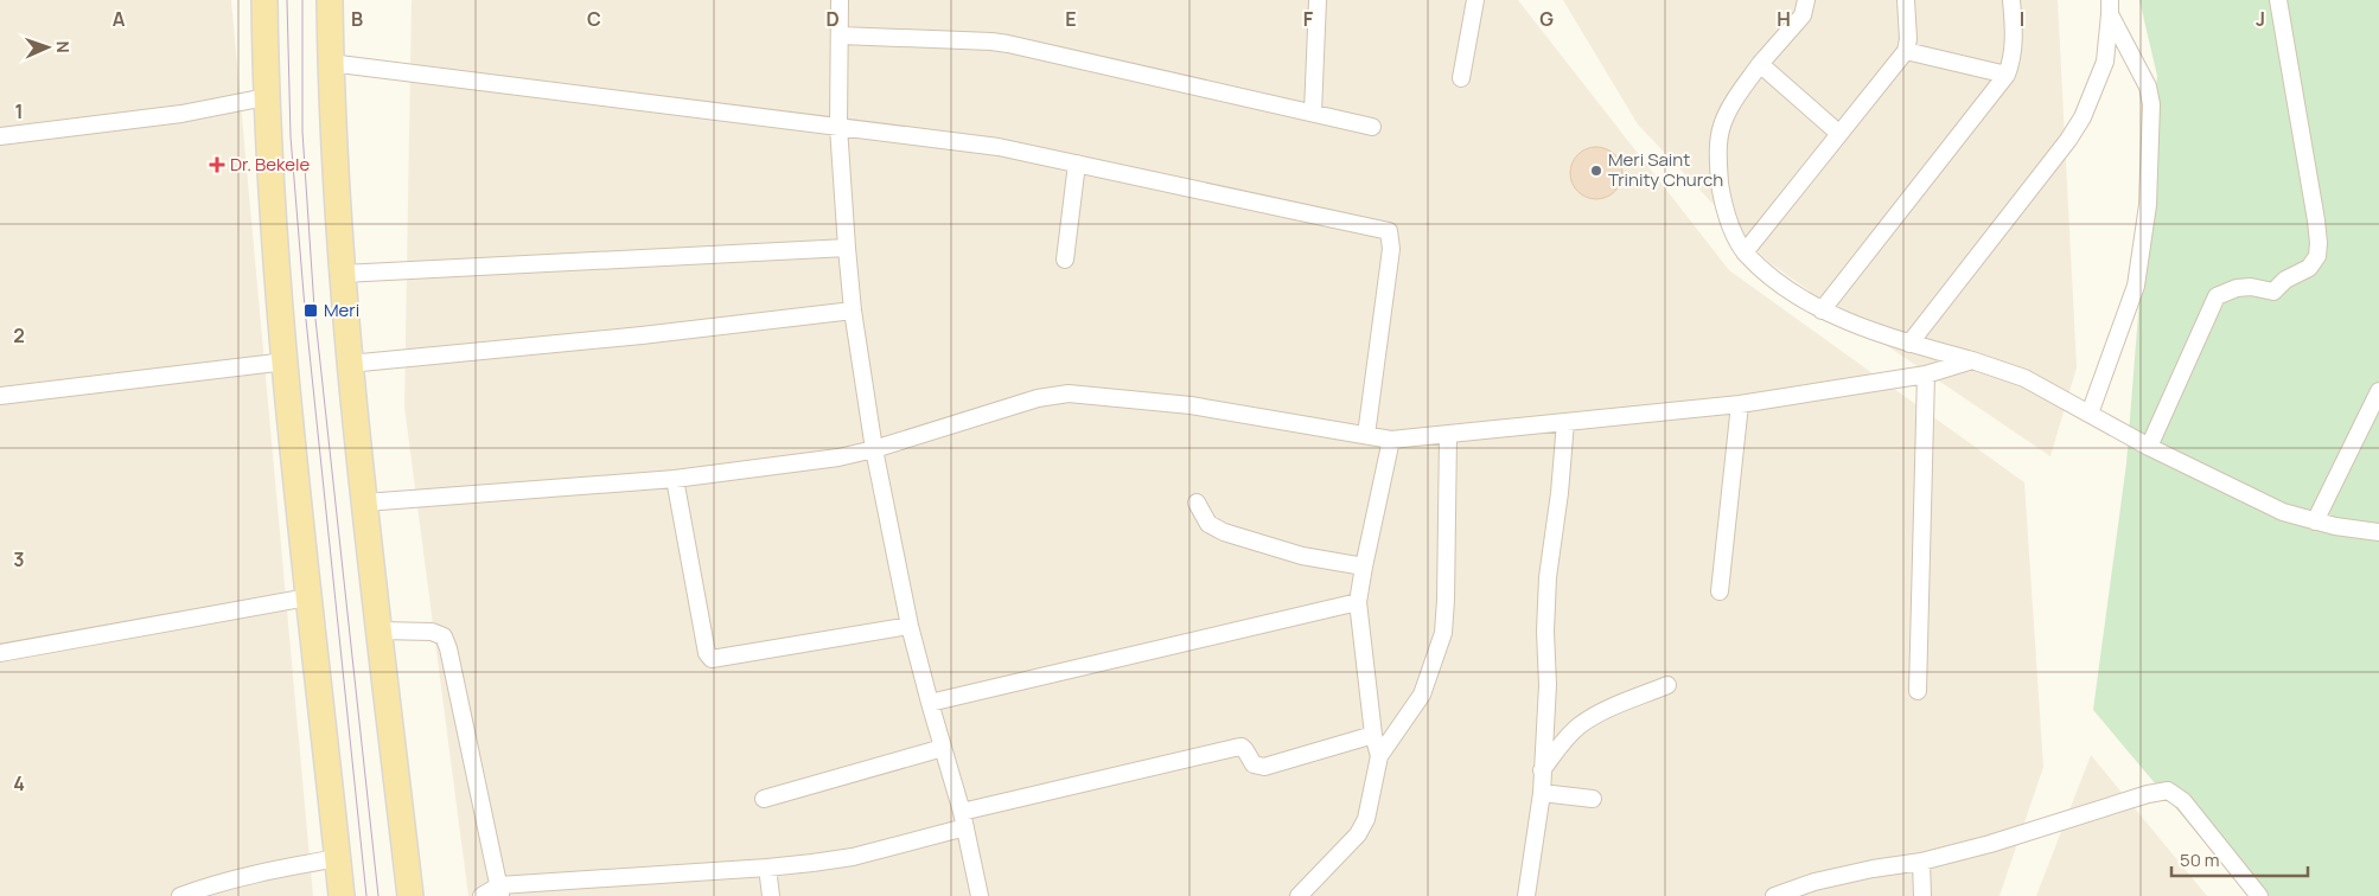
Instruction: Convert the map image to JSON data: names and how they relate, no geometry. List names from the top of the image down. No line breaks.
{"places":{"health":["Dr. Bekele"],"other":["Meri Saint Trinity Church"],"transit":["Meri"]},"scale_bar":"50 m","north":"right","grid":{"columns":["A","B","C","D","E","F","G","H","I","J"],"rows":["1","2","3","4"]}}
